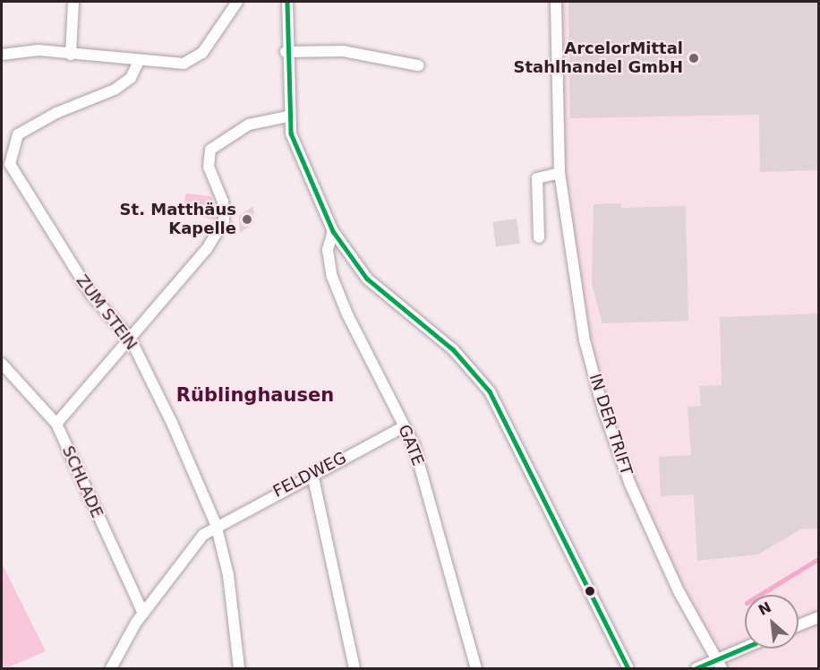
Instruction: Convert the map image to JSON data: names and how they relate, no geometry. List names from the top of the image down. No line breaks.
{"streets":{"street":["ZUM STEIN","IN DER TRIFT","GATE","FELDWEG","SCHLADE"]},"crossings":[["ZUM STEIN","FELDWEG"],["GATE","FELDWEG"],["FELDWEG","SCHLADE"]],"districts":["Rüblinghausen"],"places":["ArcelorMittal Stahlhandel GmbH","St. Matthäus Kapelle"],"north":"top left"}
